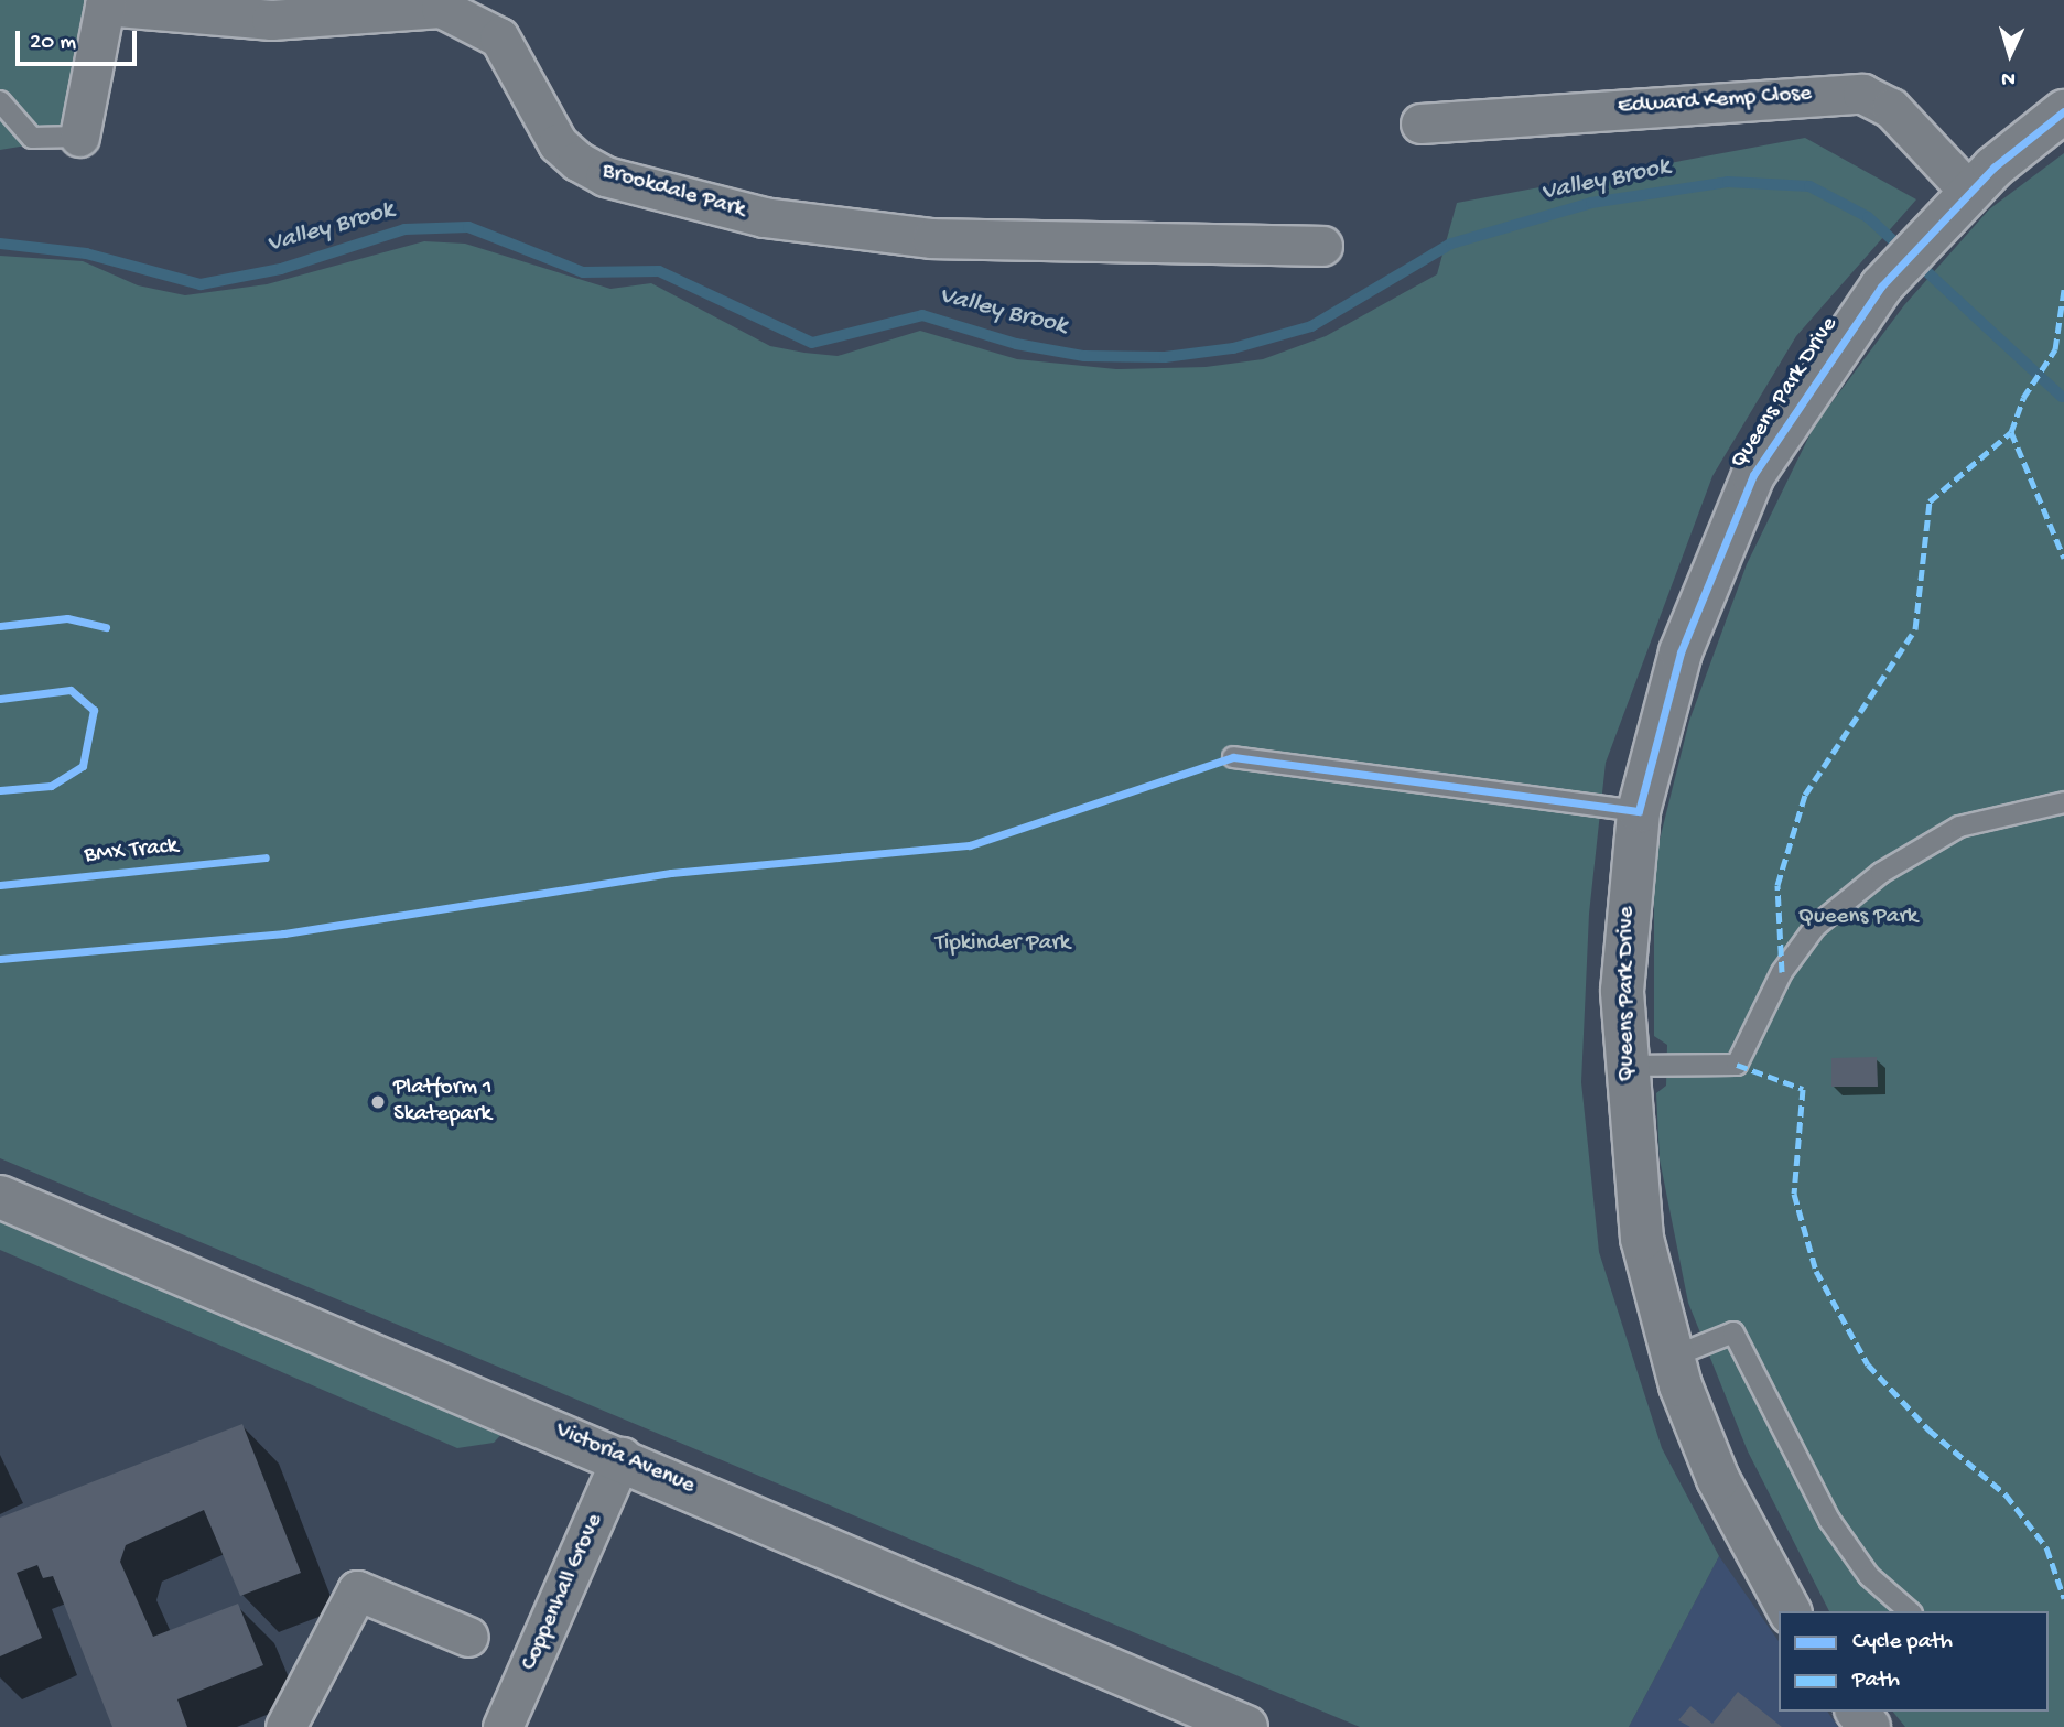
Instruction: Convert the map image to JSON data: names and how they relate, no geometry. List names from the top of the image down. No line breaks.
{"streets":{"street":["Edward Kemp Close","Brookdale Park","Queens Park Drive","Victoria Avenue","Coppenhall Grove"],"cycle path":["BMX Track"]},"crossings":[["Edward Kemp Close","Queens Park Drive"],["Victoria Avenue","Coppenhall Grove"]],"water":["Valley Brook"],"parks":["Queens Park","Tipkinder Park"],"places":["Platform 1 Skatepark"],"legend":["Cycle path","Path"],"scale_bar":"20 m","north":"bottom"}
